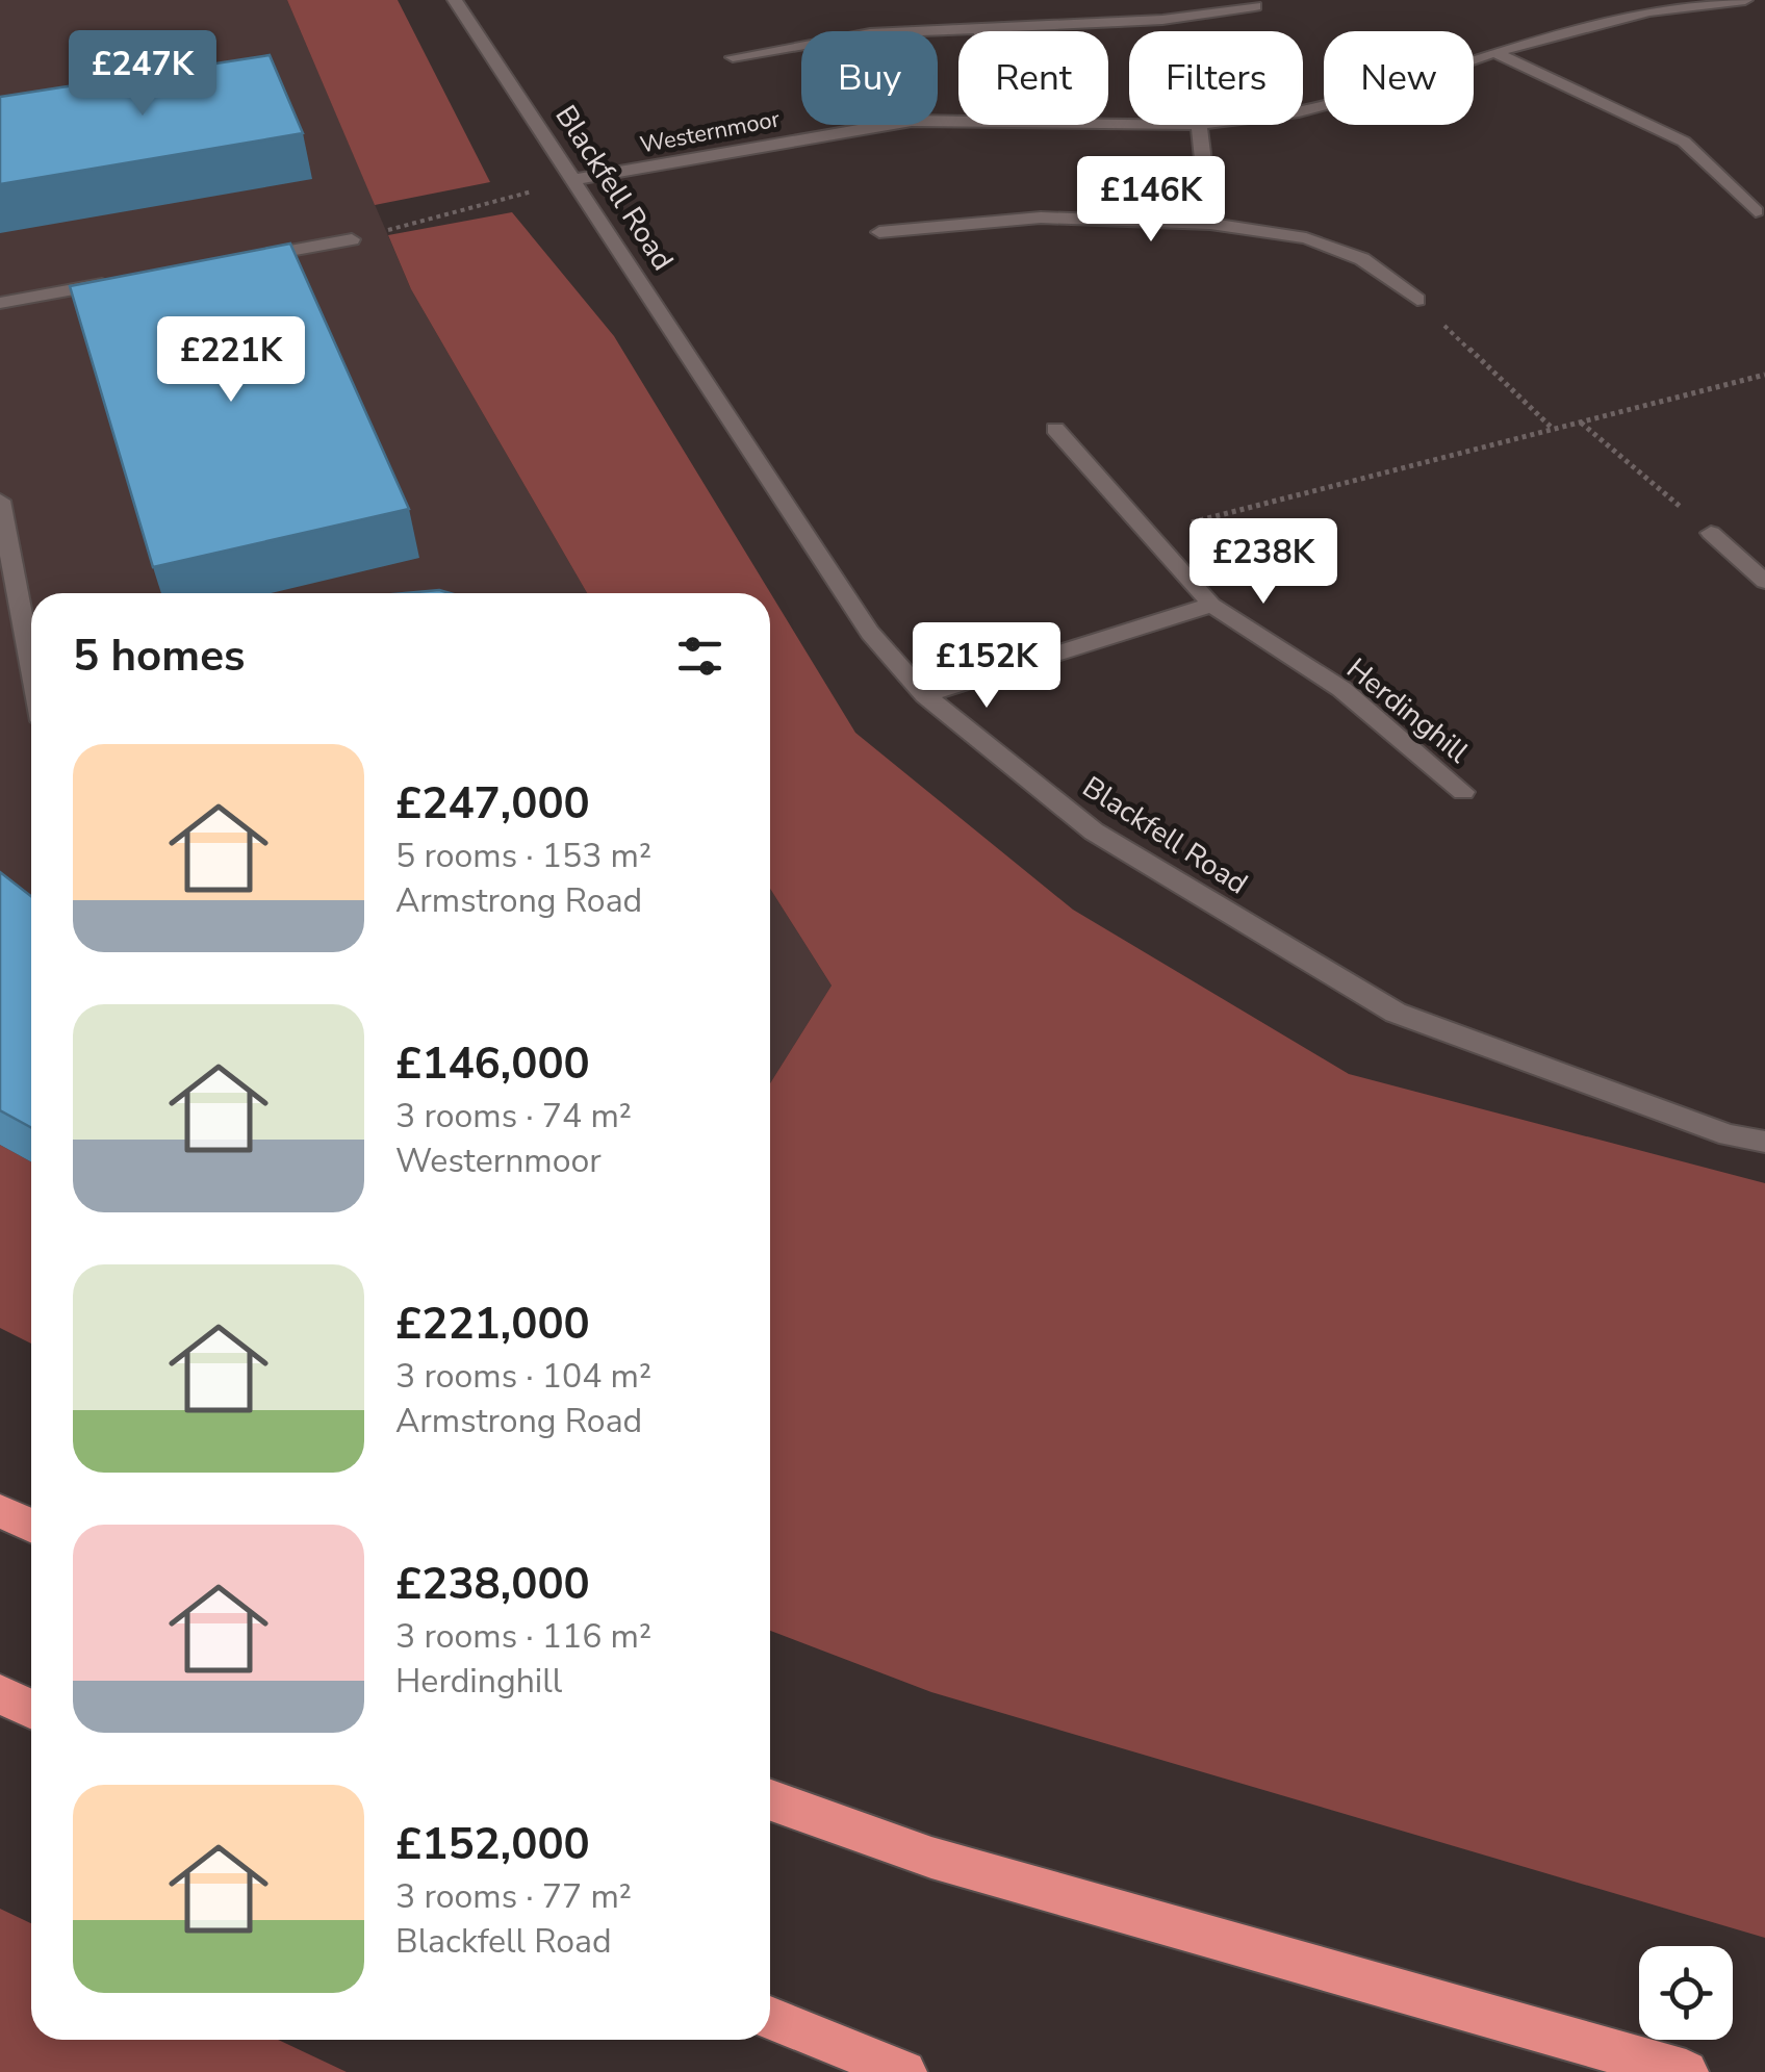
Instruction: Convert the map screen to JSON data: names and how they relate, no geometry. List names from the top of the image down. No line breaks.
{"streets":{"street":["Westernmoor","Blackfell Road","Herdinghill"]},"crossings":[["Westernmoor","Blackfell Road"]],"page":{"price":["£247K","£146K","£221K","£238K","£152K"],"chip":["Buy","Rent","Filters","New"],"heading":"5 homes","list":[{"name":"£247,000","note":"5 rooms · 153 m² · Armstrong Road"},{"name":"£146,000","note":"3 rooms · 74 m² · Westernmoor"},{"name":"£221,000","note":"3 rooms · 104 m² · Armstrong Road"},{"name":"£238,000","note":"3 rooms · 116 m² · Herdinghill"},{"name":"£152,000","note":"3 rooms · 77 m² · Blackfell Road"}]}}
